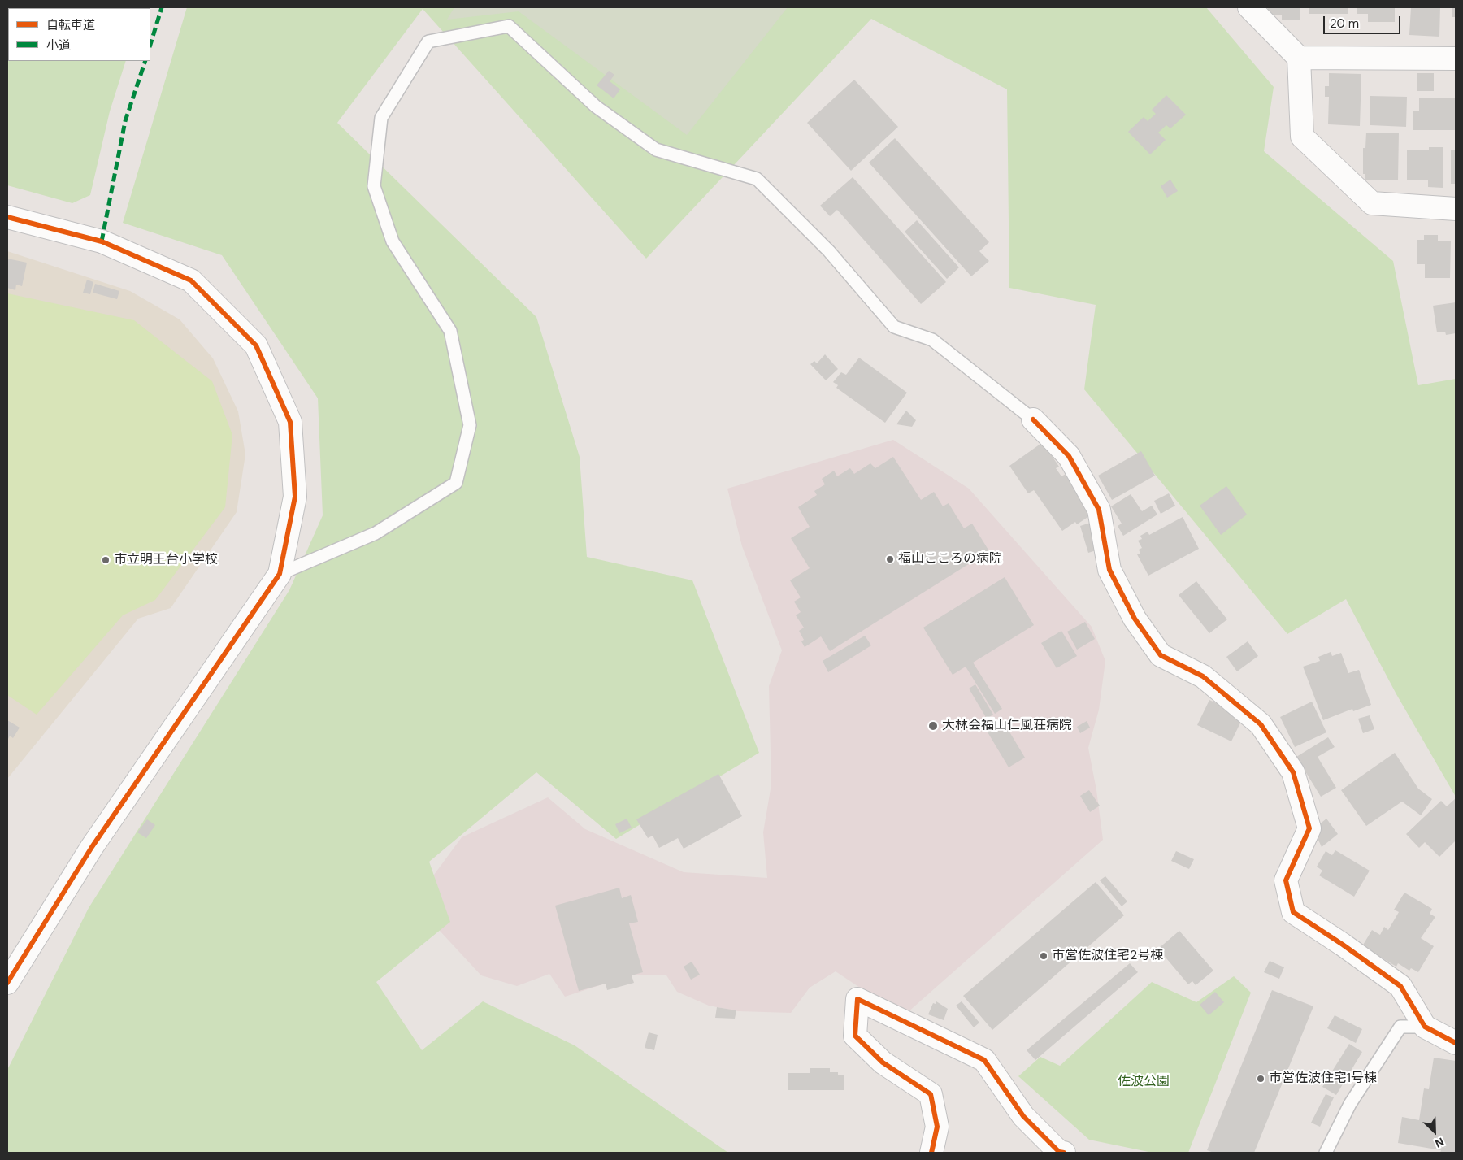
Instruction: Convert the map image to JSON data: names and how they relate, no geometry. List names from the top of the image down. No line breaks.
{"parks":["佐波公園"],"places":["福山こころの病院","市立明王台小学校","大林会福山仁風荘病院","市営佐波住宅2号棟","市営佐波住宅1号棟"],"legend":["自転車道","小道"],"scale_bar":"20 m","north":"bottom right"}
